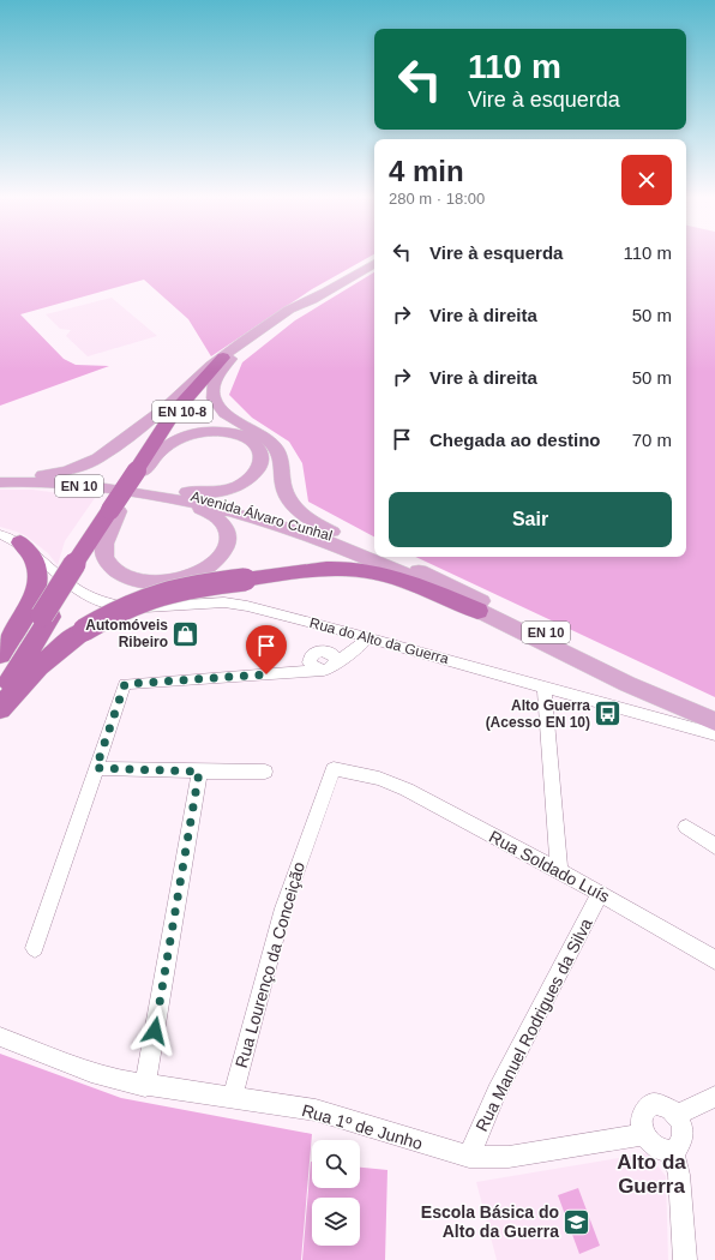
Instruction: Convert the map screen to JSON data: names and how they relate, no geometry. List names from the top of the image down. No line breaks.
{"streets":{"highway":["EN 10-8"],"main road":["EN 10","Avenida Álvaro Cunhal"],"street":["Rua do Alto da Guerra","Rua Soldado Luís","Rua Lourenço da Conceição","Rua Manuel Rodrigues da Silva","Rua 1º de Junho"]},"crossings":[["Rua Soldado Luís","Rua Lourenço da Conceição"],["Rua Soldado Luís","Rua Manuel Rodrigues da Silva"],["Rua Lourenço da Conceição","Rua 1º de Junho"],["Rua Manuel Rodrigues da Silva","Rua 1º de Junho"]],"districts":["Alto da Guerra"],"places":{"shop":["Automóveis Ribeiro"],"bus stop":["Alto Guerra (Acesso EN 10)"],"school or university":["Escola Básica do Alto da Guerra"]},"page":{"turn":["110 m","Vire à esquerda"],"heading":["4 min","280 m · 18:00"],"list":[{"name":"Vire à esquerda","value":"110 m"},{"name":"Vire à direita","value":"50 m"},{"name":"Vire à direita","value":"50 m"},{"name":"Chegada ao destino","value":"70 m"}],"buttons":"Sair"}}
